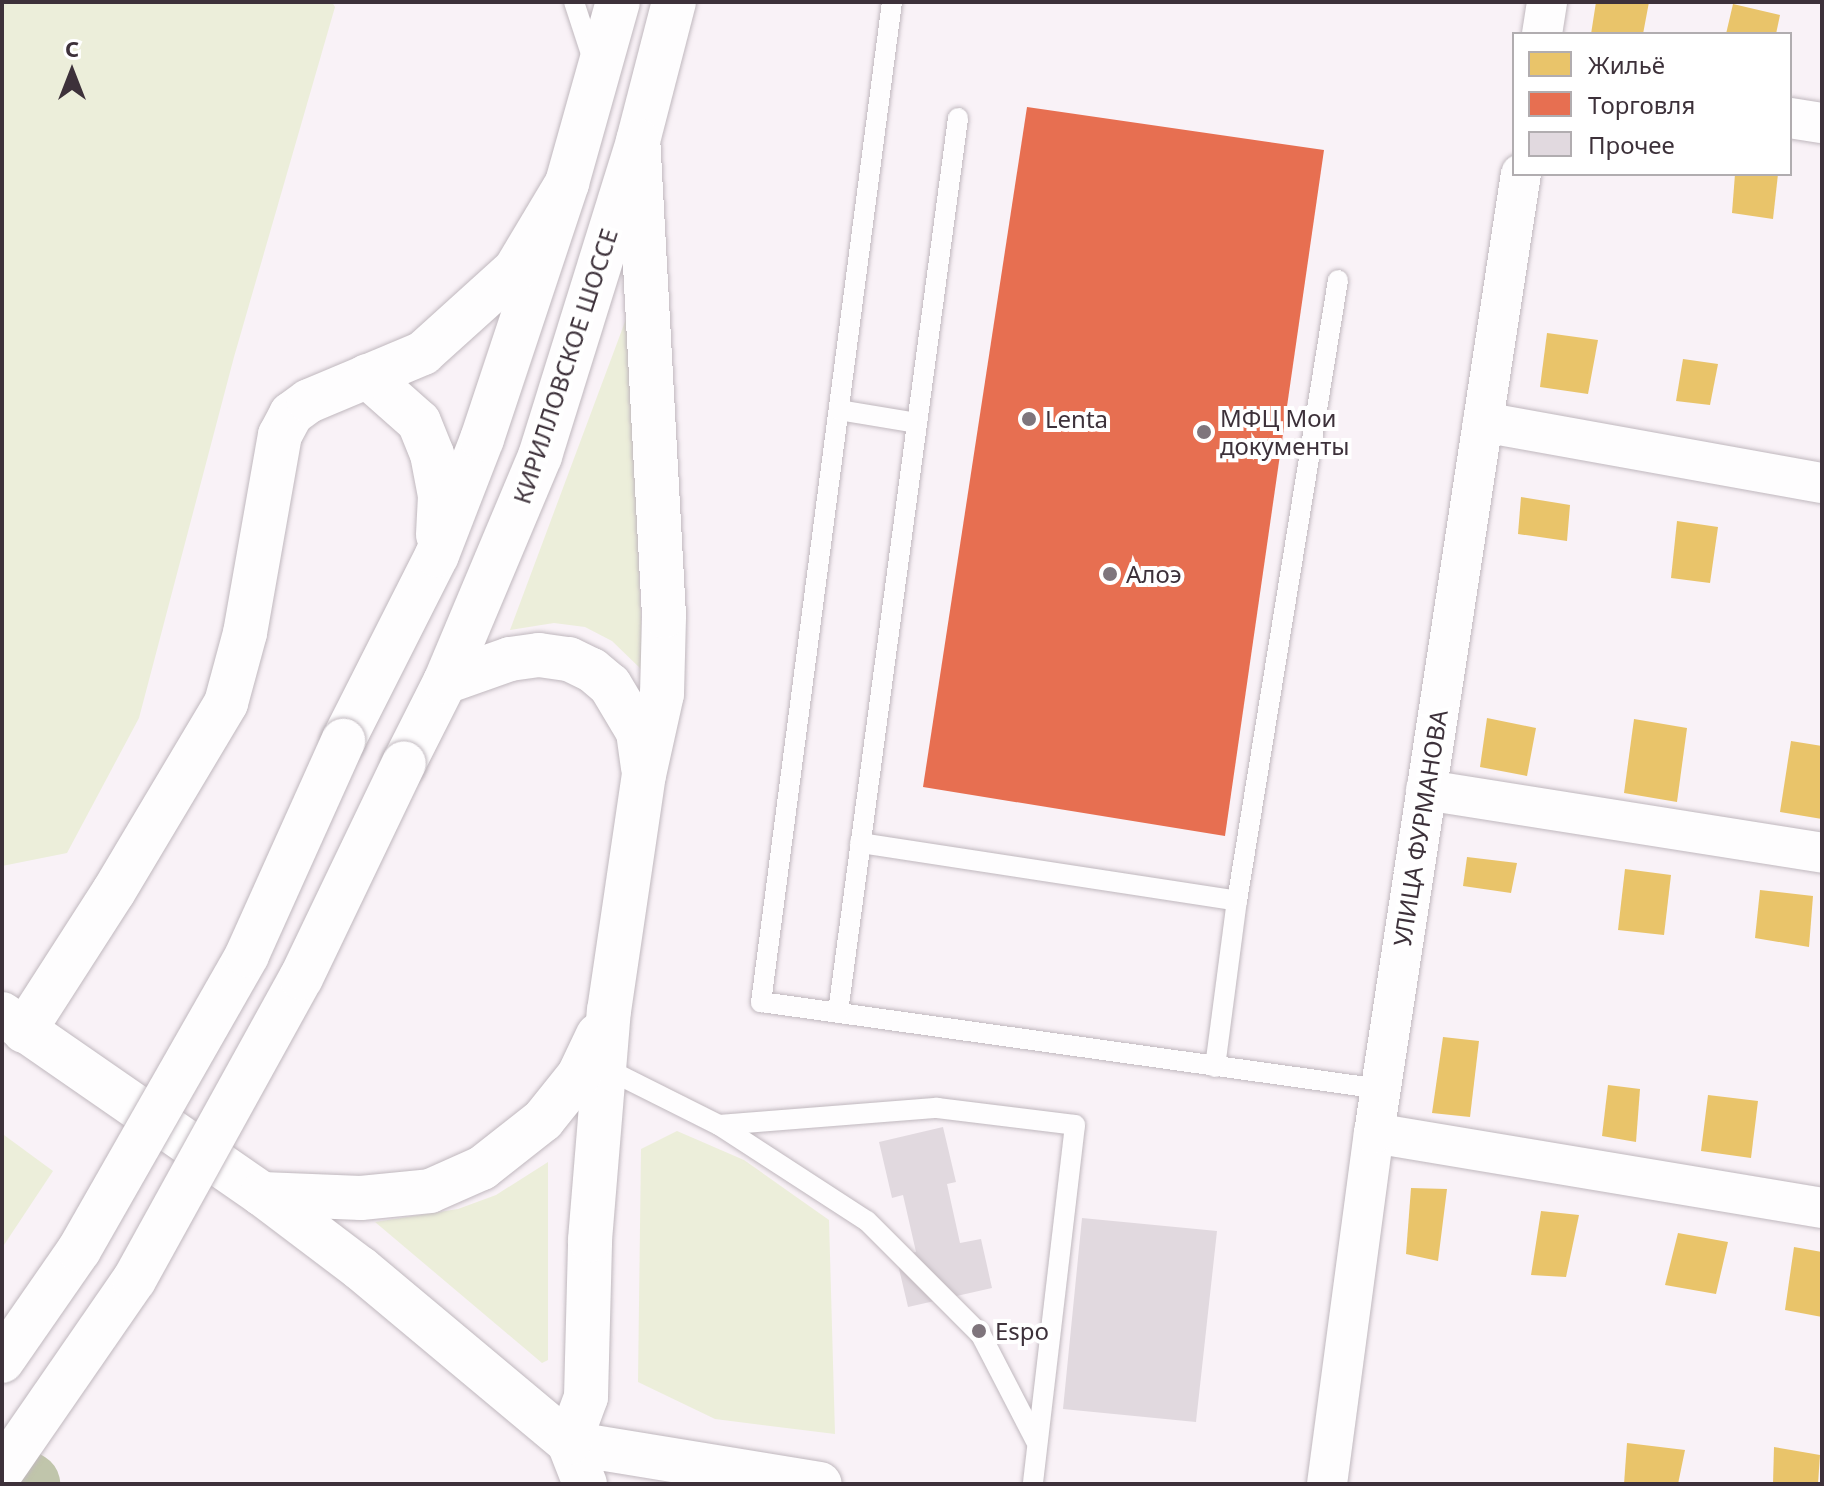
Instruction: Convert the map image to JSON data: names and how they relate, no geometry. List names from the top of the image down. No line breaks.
{"streets":{"main road":["КИРИЛЛОВСКОЕ ШОССЕ"],"street":["УЛИЦА ФУРМАНОВА"]},"places":["Lenta","МФЦ Мои документы","Алоэ","Espo"],"legend":["Жильё","Торговля","Прочее"],"north":"top"}
